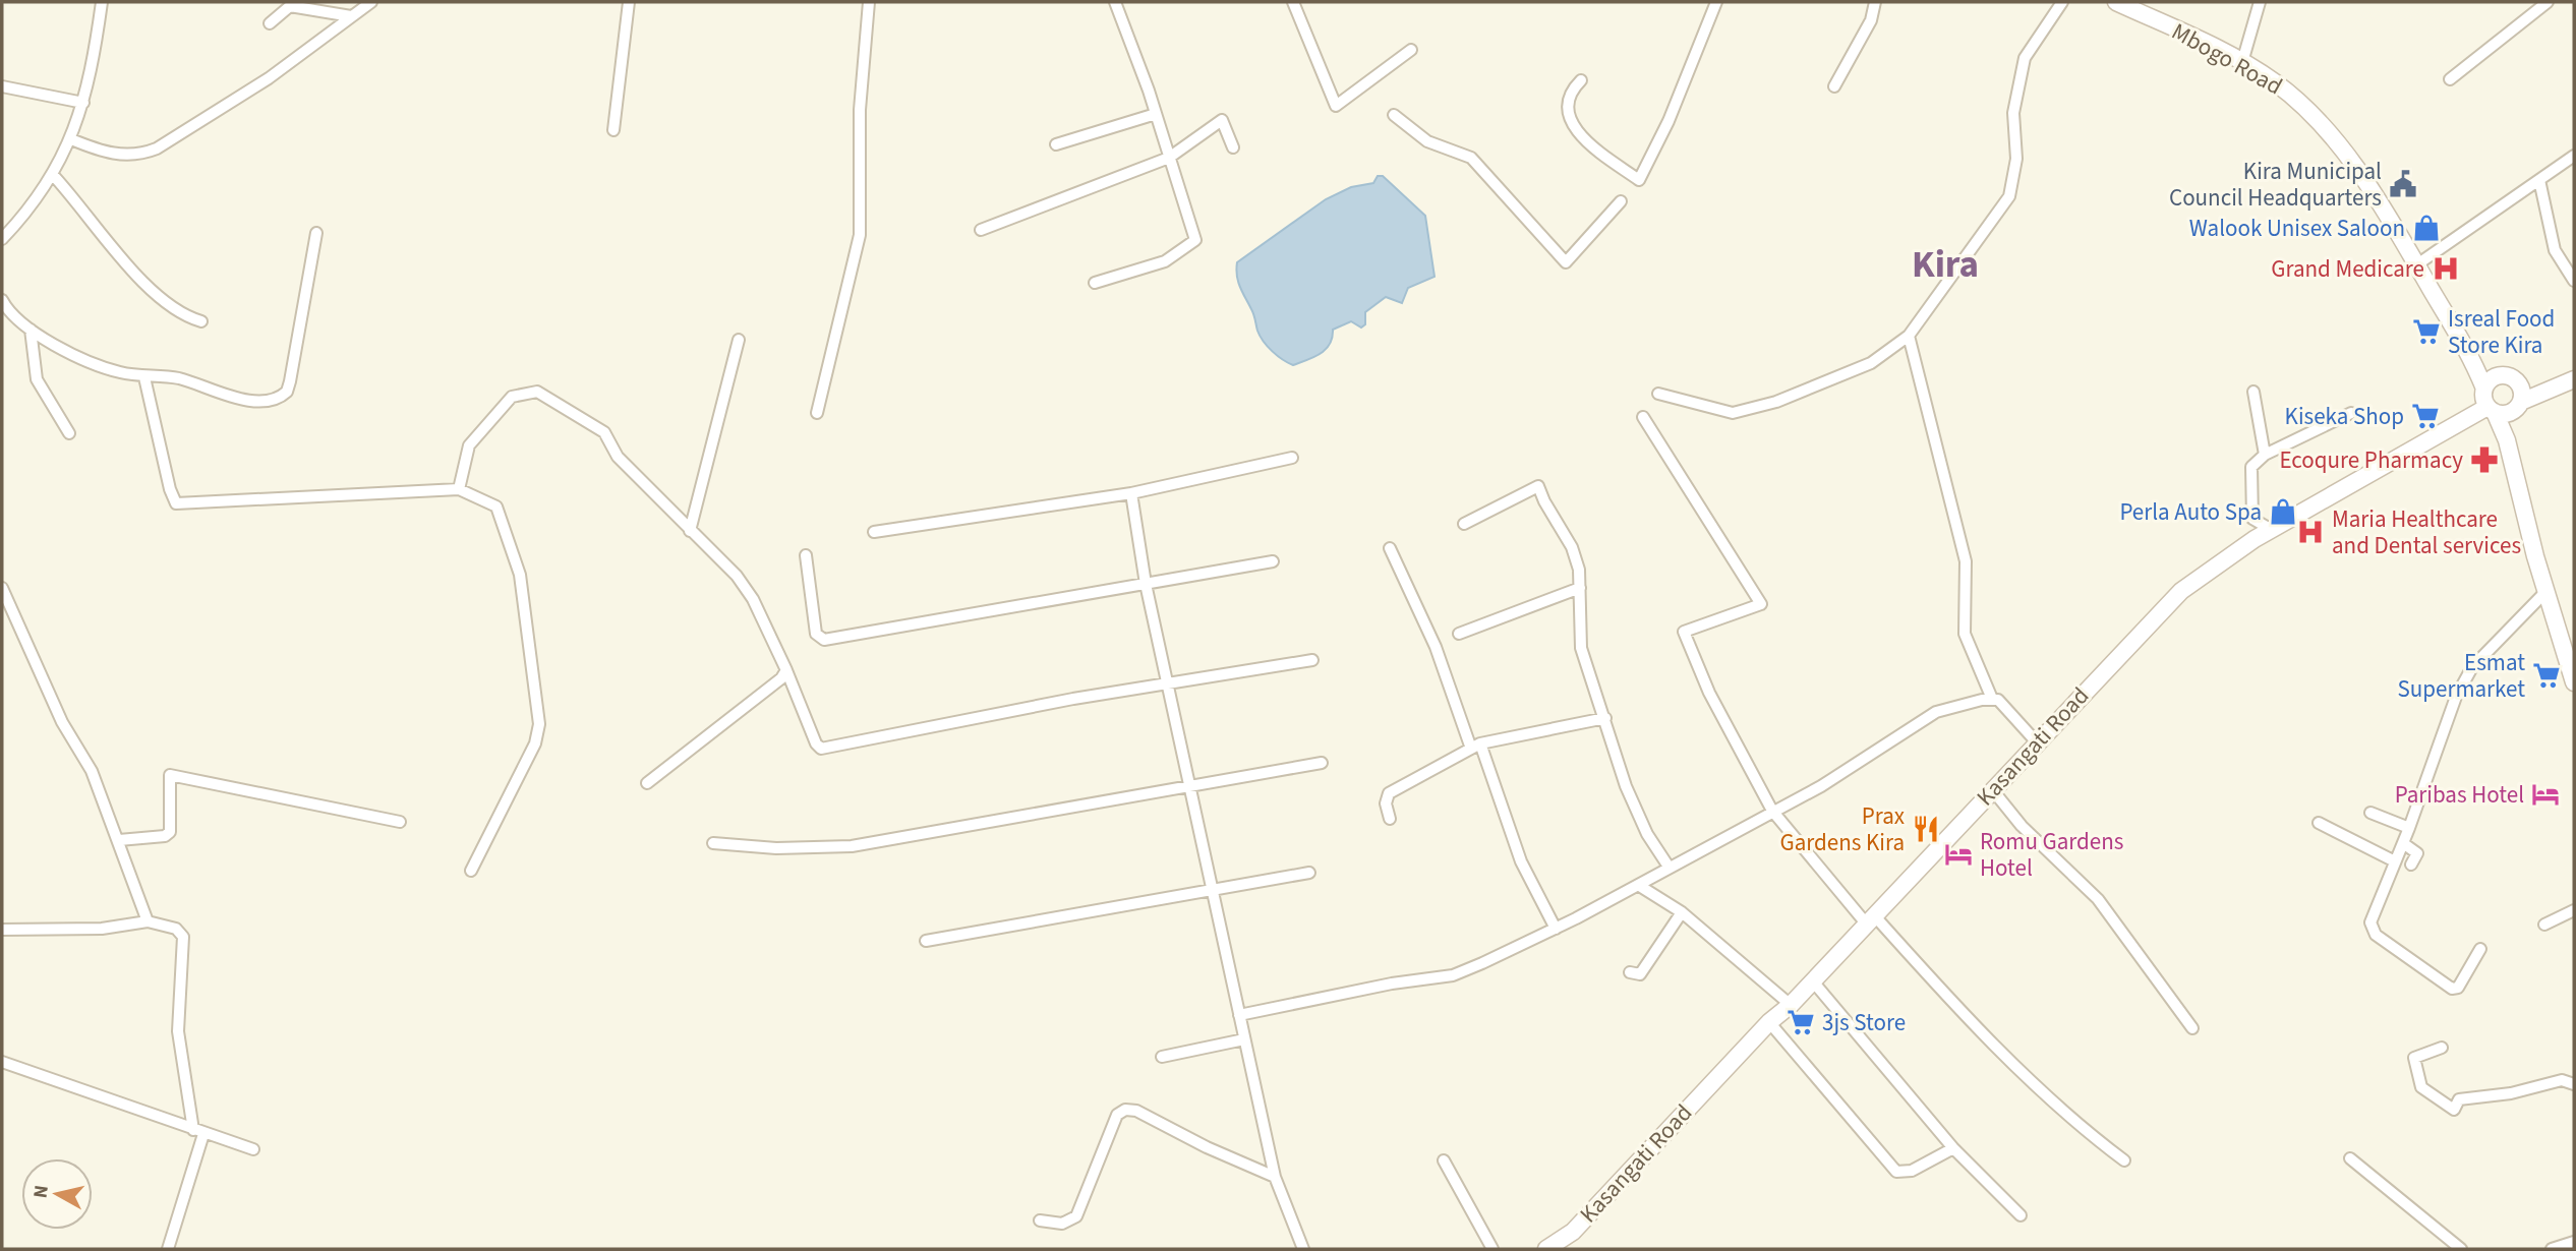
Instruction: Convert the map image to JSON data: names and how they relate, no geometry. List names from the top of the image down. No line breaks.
{"streets":{"street":["Mbogo Road","Kasangati Road"]},"crossings":[["Mbogo Road","Kasangati Road"]],"districts":["Kira"],"places":{"public building":["Kira Municipal Council Headquarters"],"shop":["Walook Unisex Saloon","Perla Auto Spa"],"hospital":["Grand Medicare","Maria Healthcare and Dental services"],"supermarket":["Isreal Food Store Kira","Kiseka Shop","Esmat Supermarket","3js Store"],"pharmacy":["Ecoqure Pharmacy"],"hotel":["Paribas Hotel","Romu Gardens Hotel"],"restaurant":["Prax Gardens Kira"]},"north":"left"}
